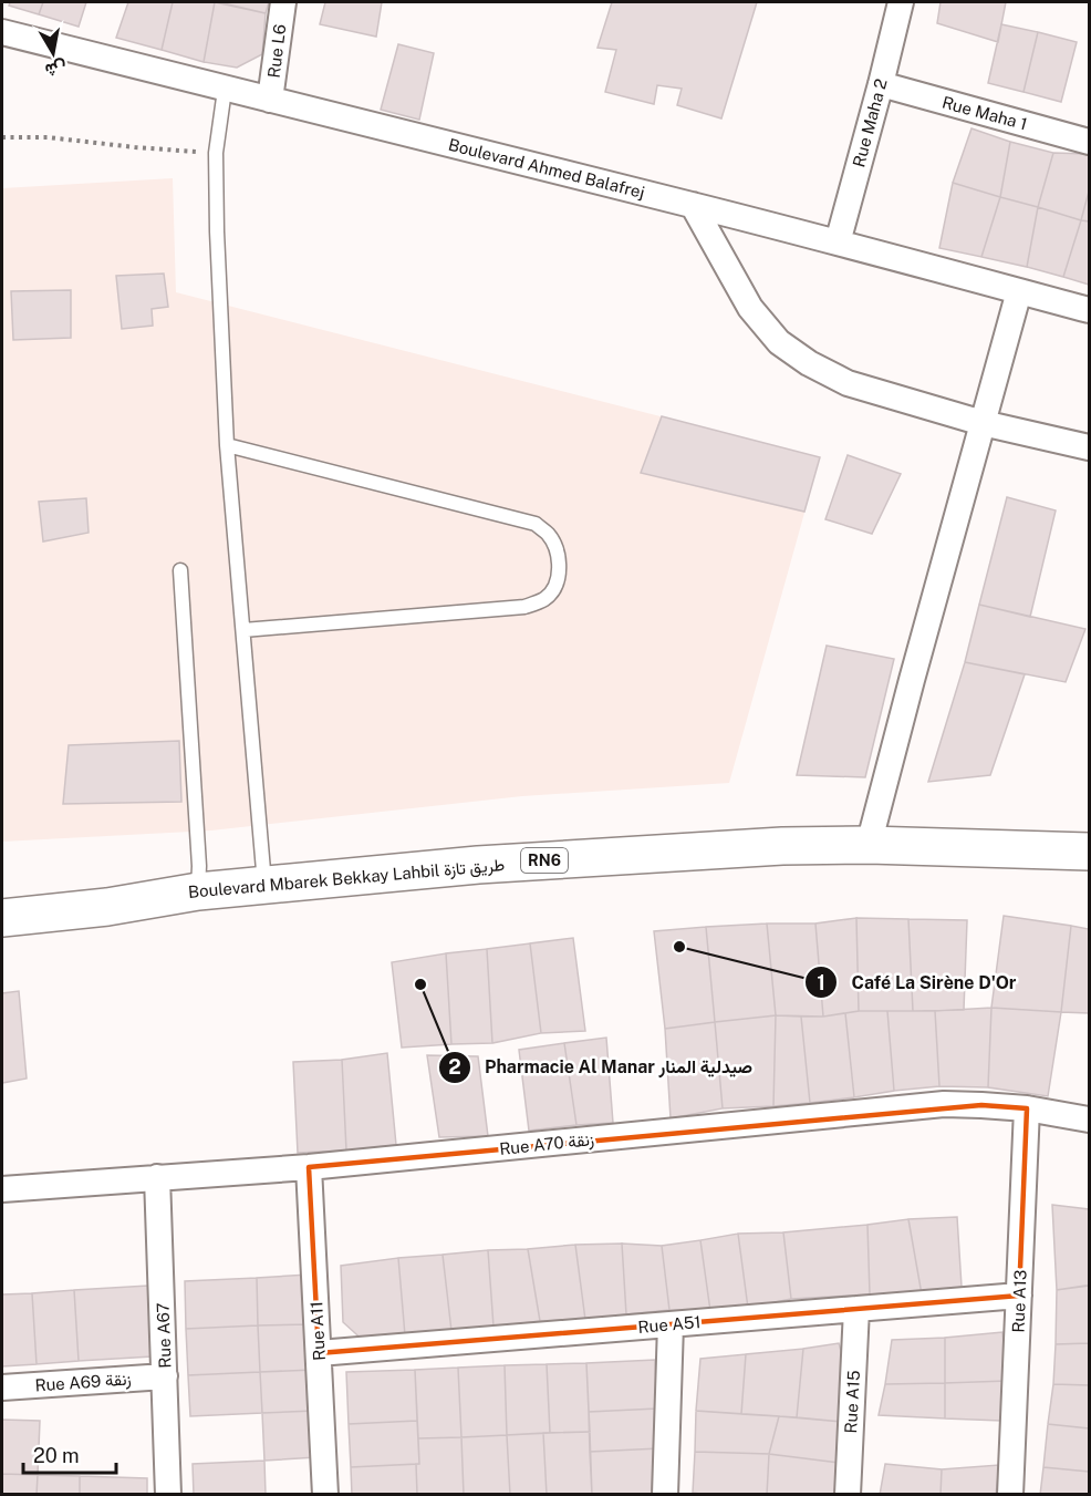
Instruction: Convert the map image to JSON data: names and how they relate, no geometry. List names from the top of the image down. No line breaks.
{"streets":{"main road":["RN6","Boulevard Mbarek Bekkay Lahbil طريق تازة"],"street":["Rue L6","Rue Maha 1","Rue Maha 2","Boulevard Ahmed Balafrej","Rue A70 زنقة","Rue A13","Rue A51","Rue A11","Rue A67","Rue A69 زنقة","Rue A15"]},"crossings":[["Rue L6","Boulevard Ahmed Balafrej"],["Rue Maha 1","Rue Maha 2"],["Rue Maha 2","Boulevard Ahmed Balafrej"],["Rue A70 زنقة","Rue A13"],["Rue A70 زنقة","Rue A11"],["Rue A70 زنقة","Rue A67"],["Rue A13","Rue A51"],["Rue A51","Rue A11"],["Rue A51","Rue A15"],["Rue A67","Rue A69 زنقة"]],"places":["Café La Sirène D'Or","Pharmacie Al Manar صيدلية المنار"],"scale_bar":"20 m","north":"bottom"}
